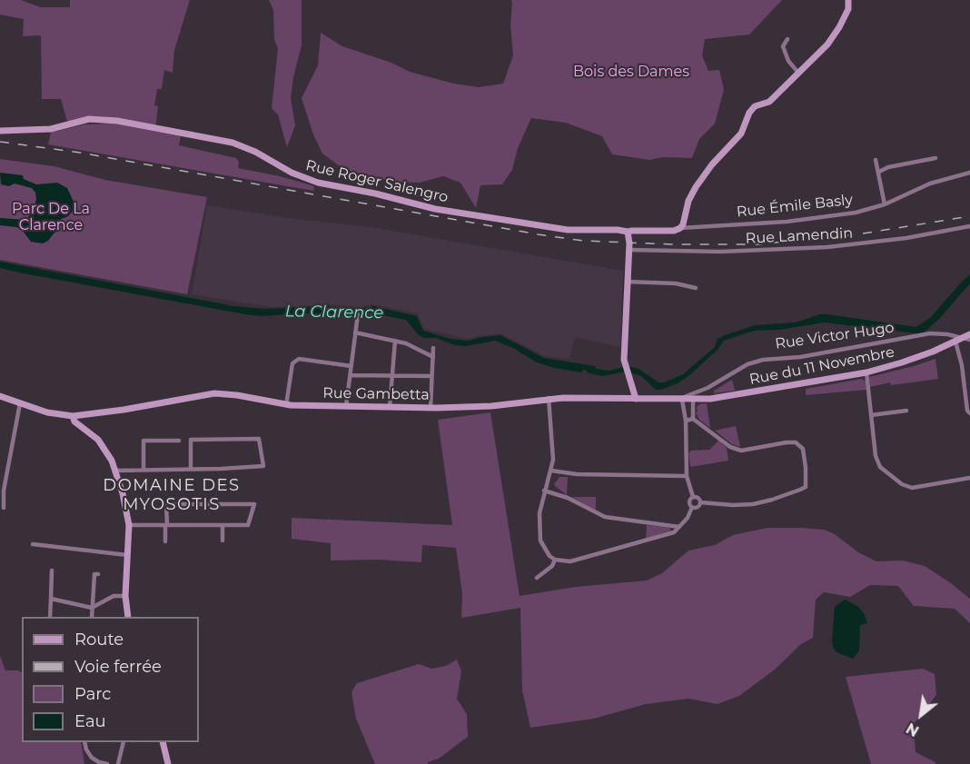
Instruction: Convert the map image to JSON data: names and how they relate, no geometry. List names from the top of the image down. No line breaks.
{"streets":{"street":["Rue Roger Salengro","Rue Émile Basly","Rue Lamendin","Rue Victor Hugo","Rue du 11 Novembre","Rue Gambetta"]},"crossings":[["Rue Roger Salengro","Rue Émile Basly"],["Rue Victor Hugo","Rue du 11 Novembre"],["Rue Victor Hugo","Rue Gambetta"],["Rue du 11 Novembre","Rue Gambetta"]],"districts":["DOMAINE DES MYOSOTIS"],"water":["La Clarence"],"parks":["Bois des Dames","Parc De La Clarence"],"legend":["Route","Voie ferrée","Parc","Eau"],"north":"bottom left"}
